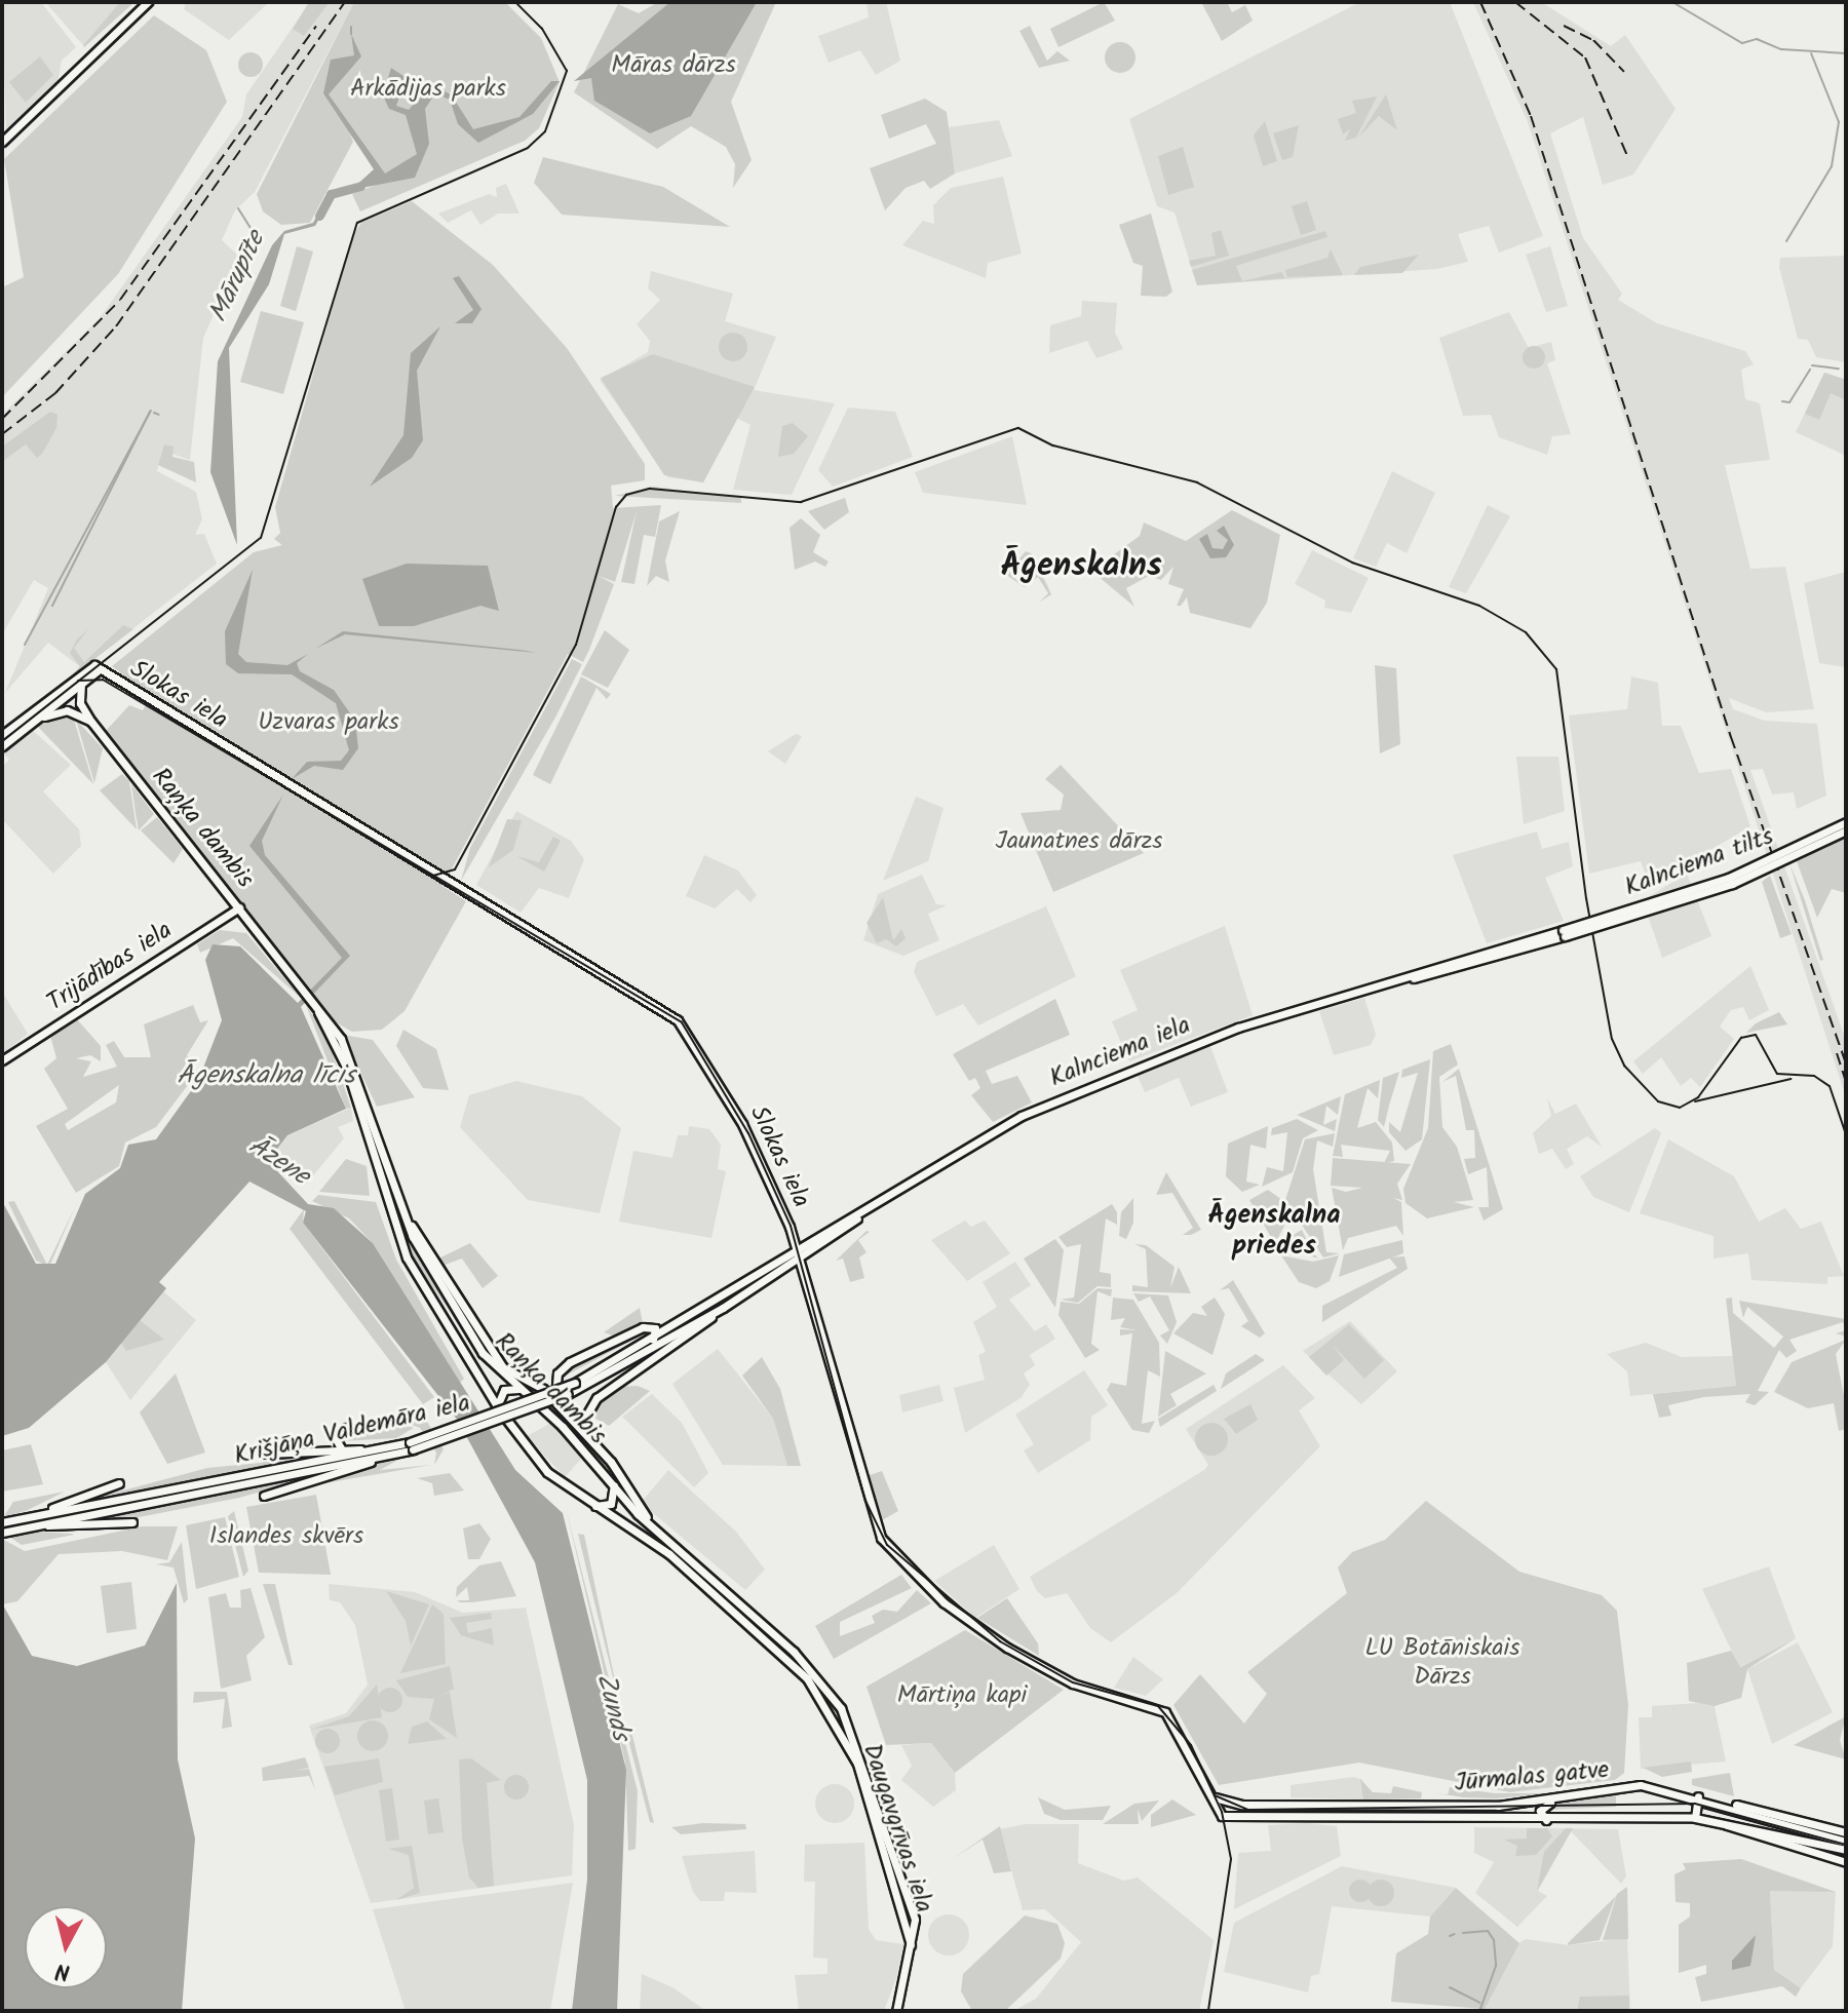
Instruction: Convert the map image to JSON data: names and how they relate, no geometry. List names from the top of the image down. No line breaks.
{"streets":{"main road":["Slokas iela","Raņķa dambis","Kalnciema tilts","Trijādības iela","Kalnciema iela","Krišjāņa Valdemāra iela","Jūrmalas gatve","Daugavgrīvas iela"]},"crossings":[["Slokas iela","Kalnciema iela"],["Slokas iela","Krišjāņa Valdemāra iela"],["Slokas iela","Jūrmalas gatve"],["Raņķa dambis","Trijādības iela"],["Raņķa dambis","Daugavgrīvas iela"],["Kalnciema tilts","Kalnciema iela"],["Kalnciema iela","Krišjāņa Valdemāra iela"]],"districts":["Āgenskalns","Āgenskalna priedes"],"water":["Mārupīte","Āgenskalna līcis","Āzene","Zunds"],"parks":["Māras dārzs","Arkādijas parks","Uzvaras parks","Jaunatnes dārzs","Islandes skvērs","LU Botāniskais Dārzs","Mārtiņa kapi"],"north":"bottom"}
